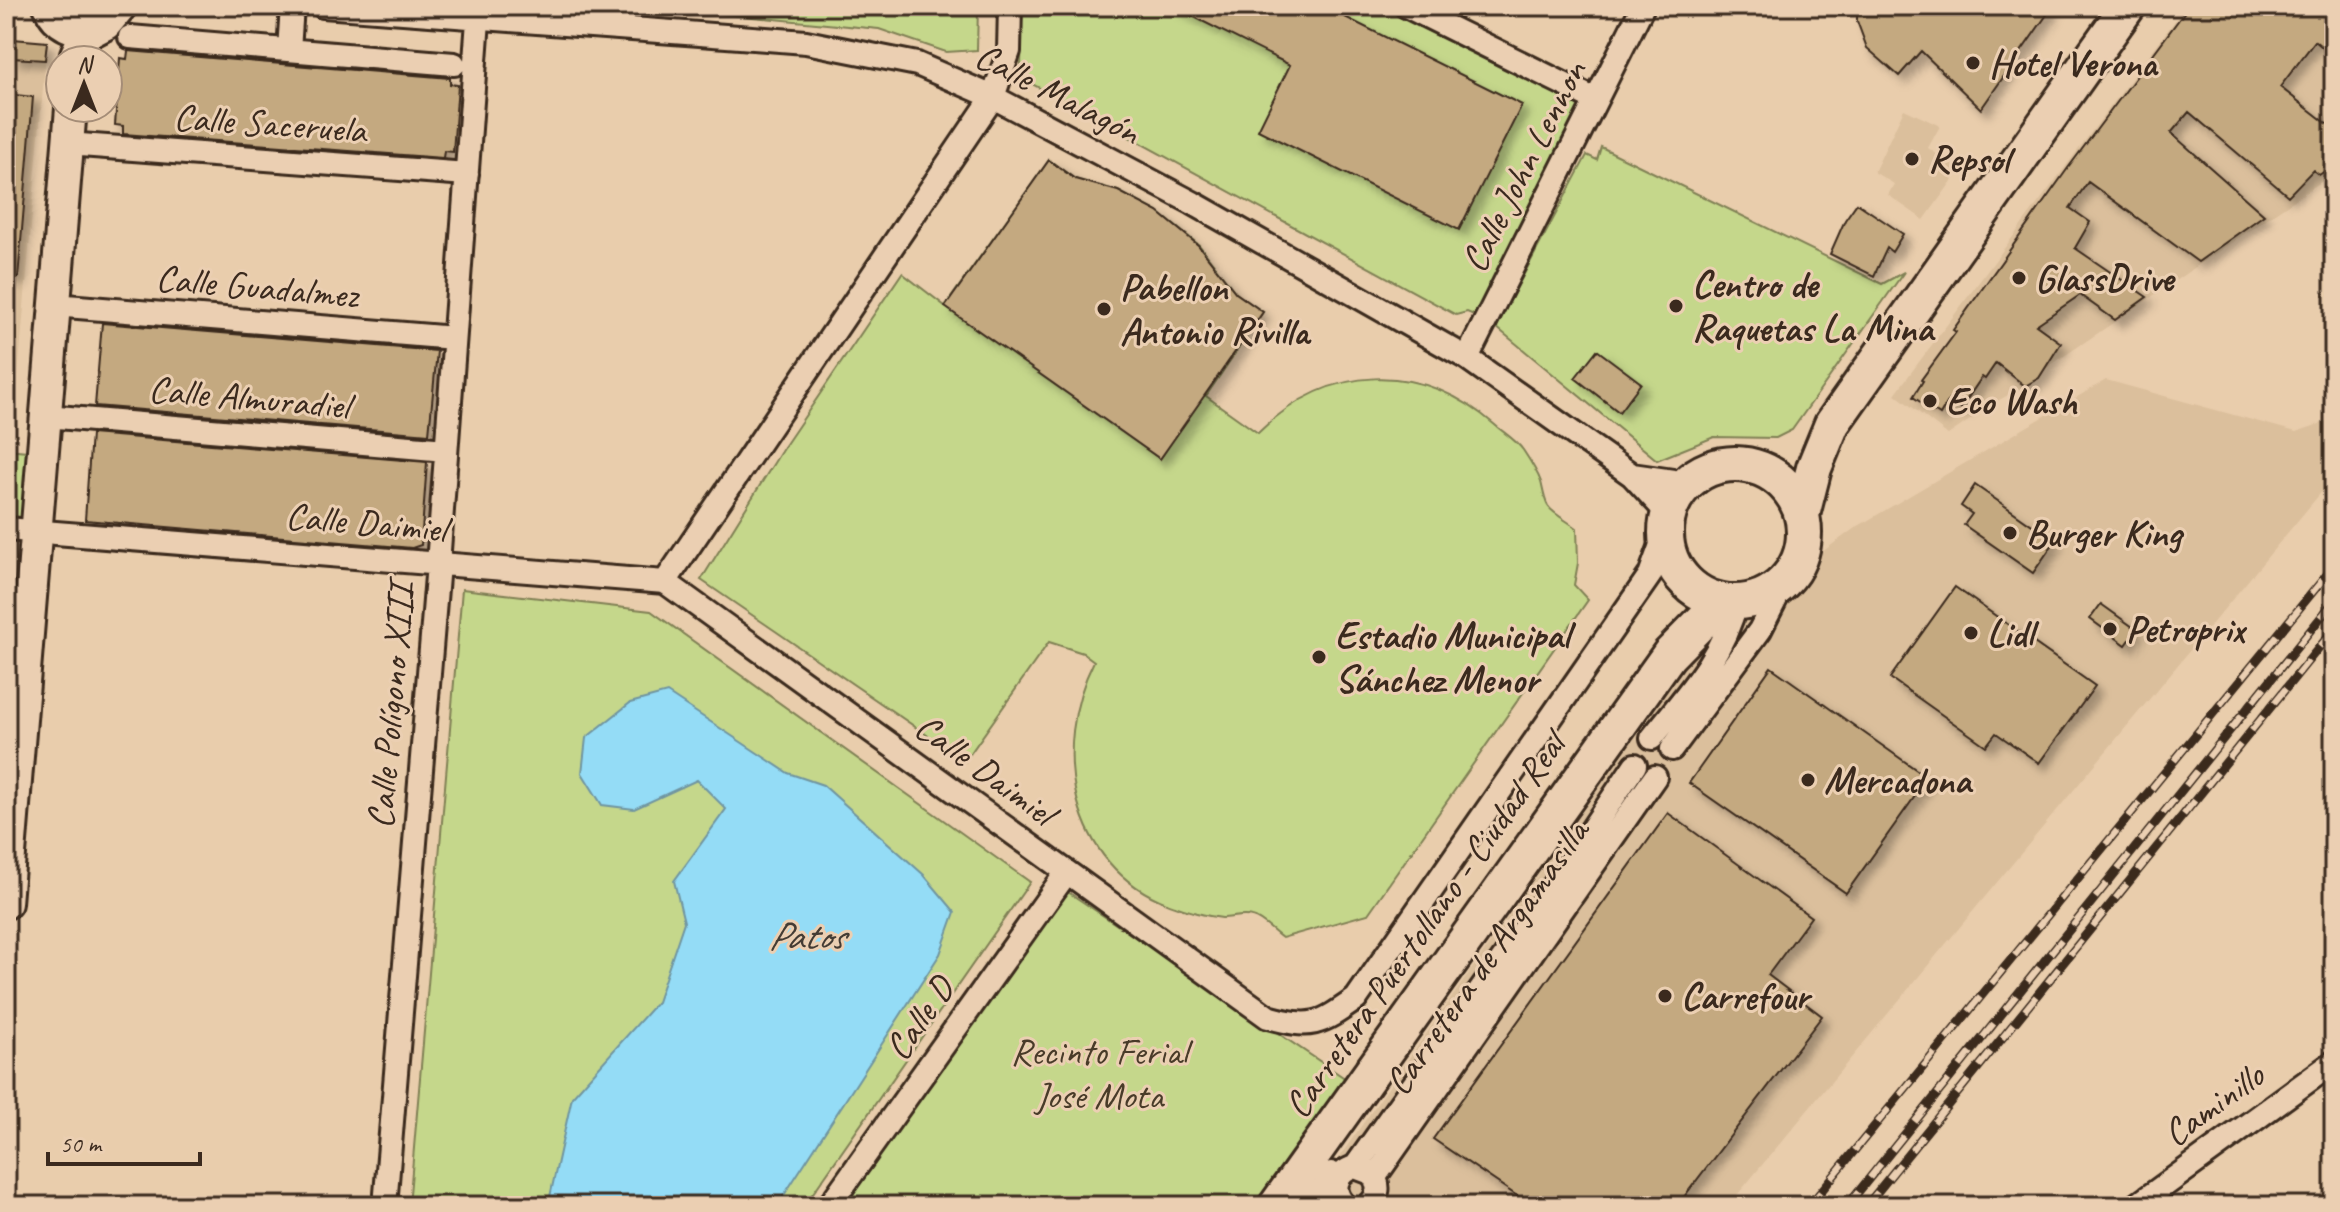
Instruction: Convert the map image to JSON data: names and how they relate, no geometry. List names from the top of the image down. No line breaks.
{"streets":{"highway":["Carretera Puertollano - Ciudad Real"],"street":["Calle Malagón","Calle Saceruela","Calle John Lennon","Calle Guadalmez","Calle Almuradiel","Calle Daimiel","Calle Polígono XIII","Carretera de Argamasilla","Calle D","Caminillo"]},"crossings":[["Calle Malagón","Calle John Lennon"],["Calle Malagón","Calle Daimiel"],["Calle Malagón","Calle Polígono XIII"],["Calle Malagón","Carretera Puertollano - Ciudad Real"],["Calle Saceruela","Calle Polígono XIII"],["Calle Guadalmez","Calle Polígono XIII"],["Calle Almuradiel","Calle Polígono XIII"],["Calle Daimiel","Calle Polígono XIII"],["Calle Daimiel","Carretera Puertollano - Ciudad Real"],["Calle Daimiel","Calle D"]],"water":["Patos"],"parks":["Recinto Ferial José Mota"],"places":["Hotel Verona","Repsol","GlassDrive","Centro de Raquetas La Mina","Pabellon Antonio Rivilla","Eco Wash","Burger King","Petroprix","Lidl","Estadio Municipal Sánchez Menor","Mercadona","Carrefour"],"scale_bar":"50 m","north":"top"}
